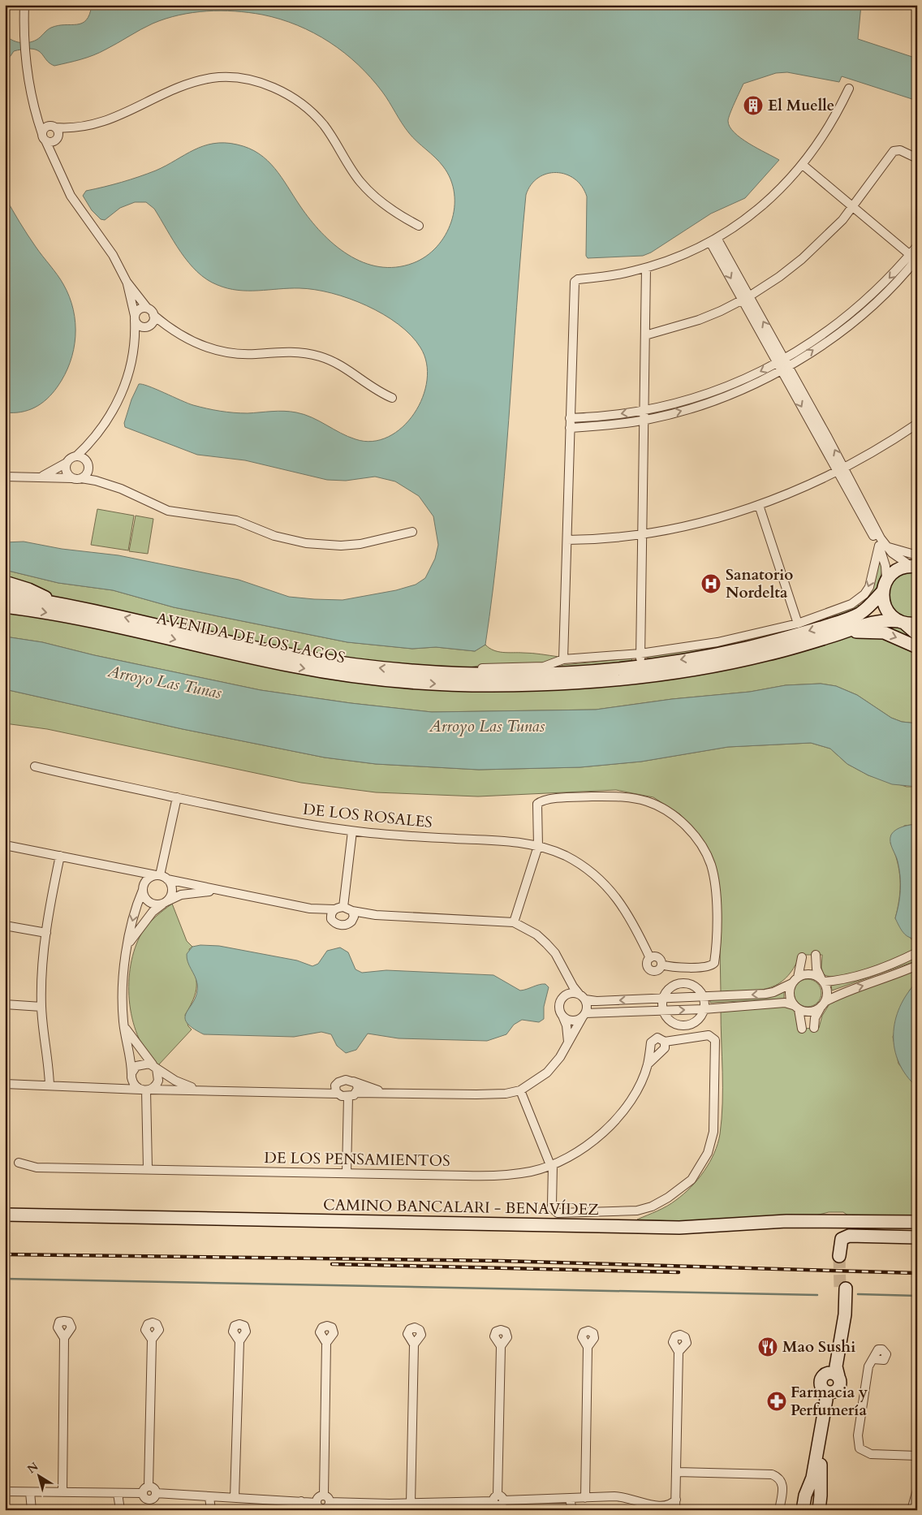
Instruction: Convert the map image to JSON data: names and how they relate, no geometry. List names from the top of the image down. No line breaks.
{"streets":{"street":["AVENIDA DE LOS LAGOS","DE LOS ROSALES","DE LOS PENSAMIENTOS","CAMINO BANCALARI - BENAVÍDEZ"]},"water":["Arroyo Las Tunas"],"places":{"building":["El Muelle"],"hospital":["Sanatorio Nordelta"],"restaurant":["Mao Sushi"],"pharmacy":["Farmacia y Perfumería"]},"north":"top left"}
